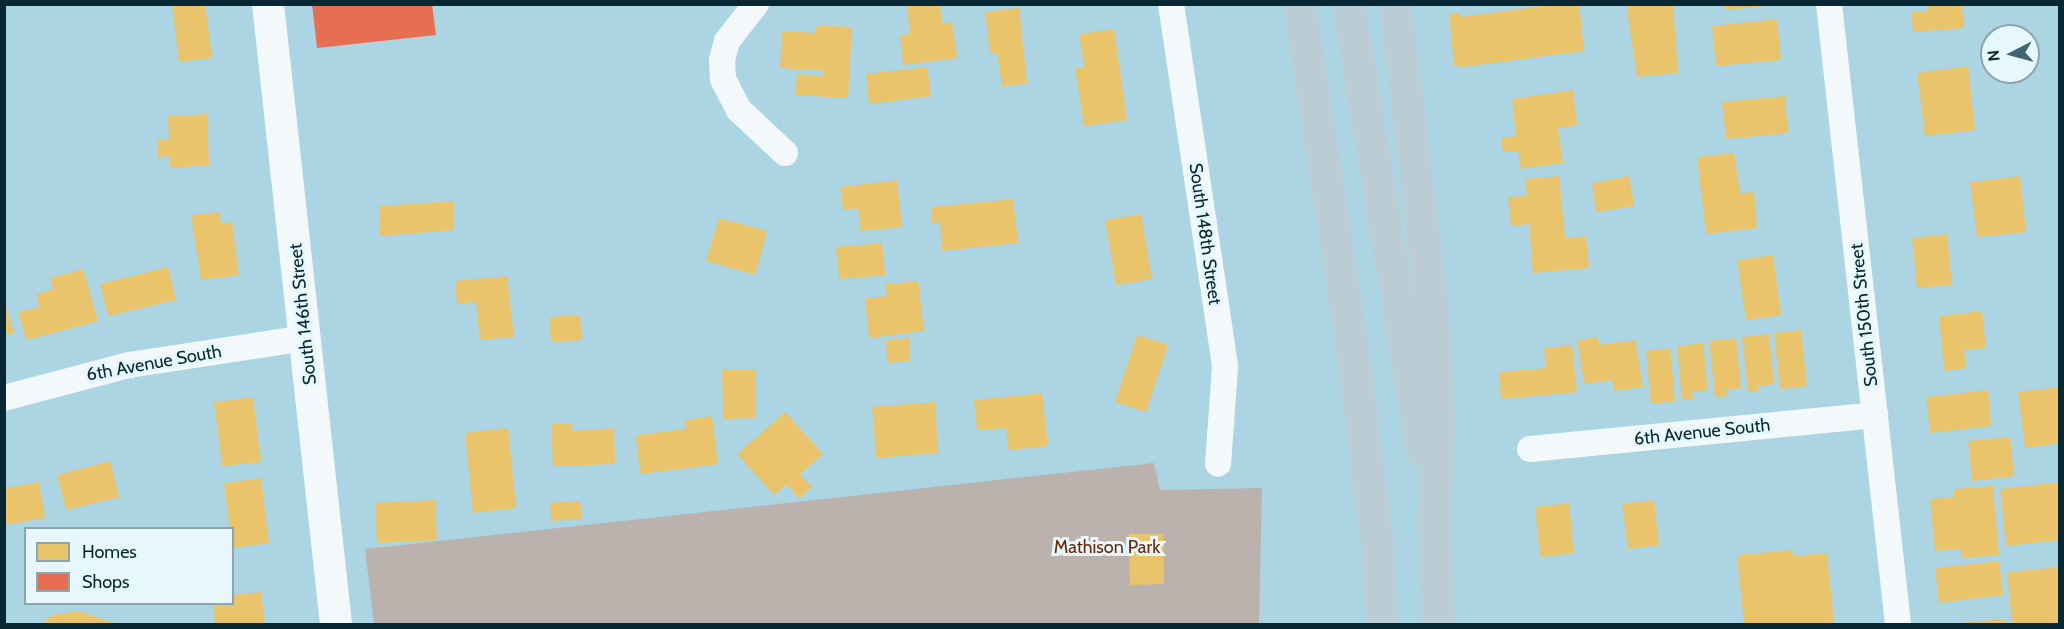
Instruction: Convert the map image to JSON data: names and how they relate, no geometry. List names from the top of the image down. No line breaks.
{"streets":{"street":["South 148th Street","South 146th Street","South 150th Street","6th Avenue South"]},"crossings":[["South 146th Street","6th Avenue South"],["South 150th Street","6th Avenue South"]],"parks":["Mathison Park"],"legend":["Homes","Shops"],"north":"left"}
